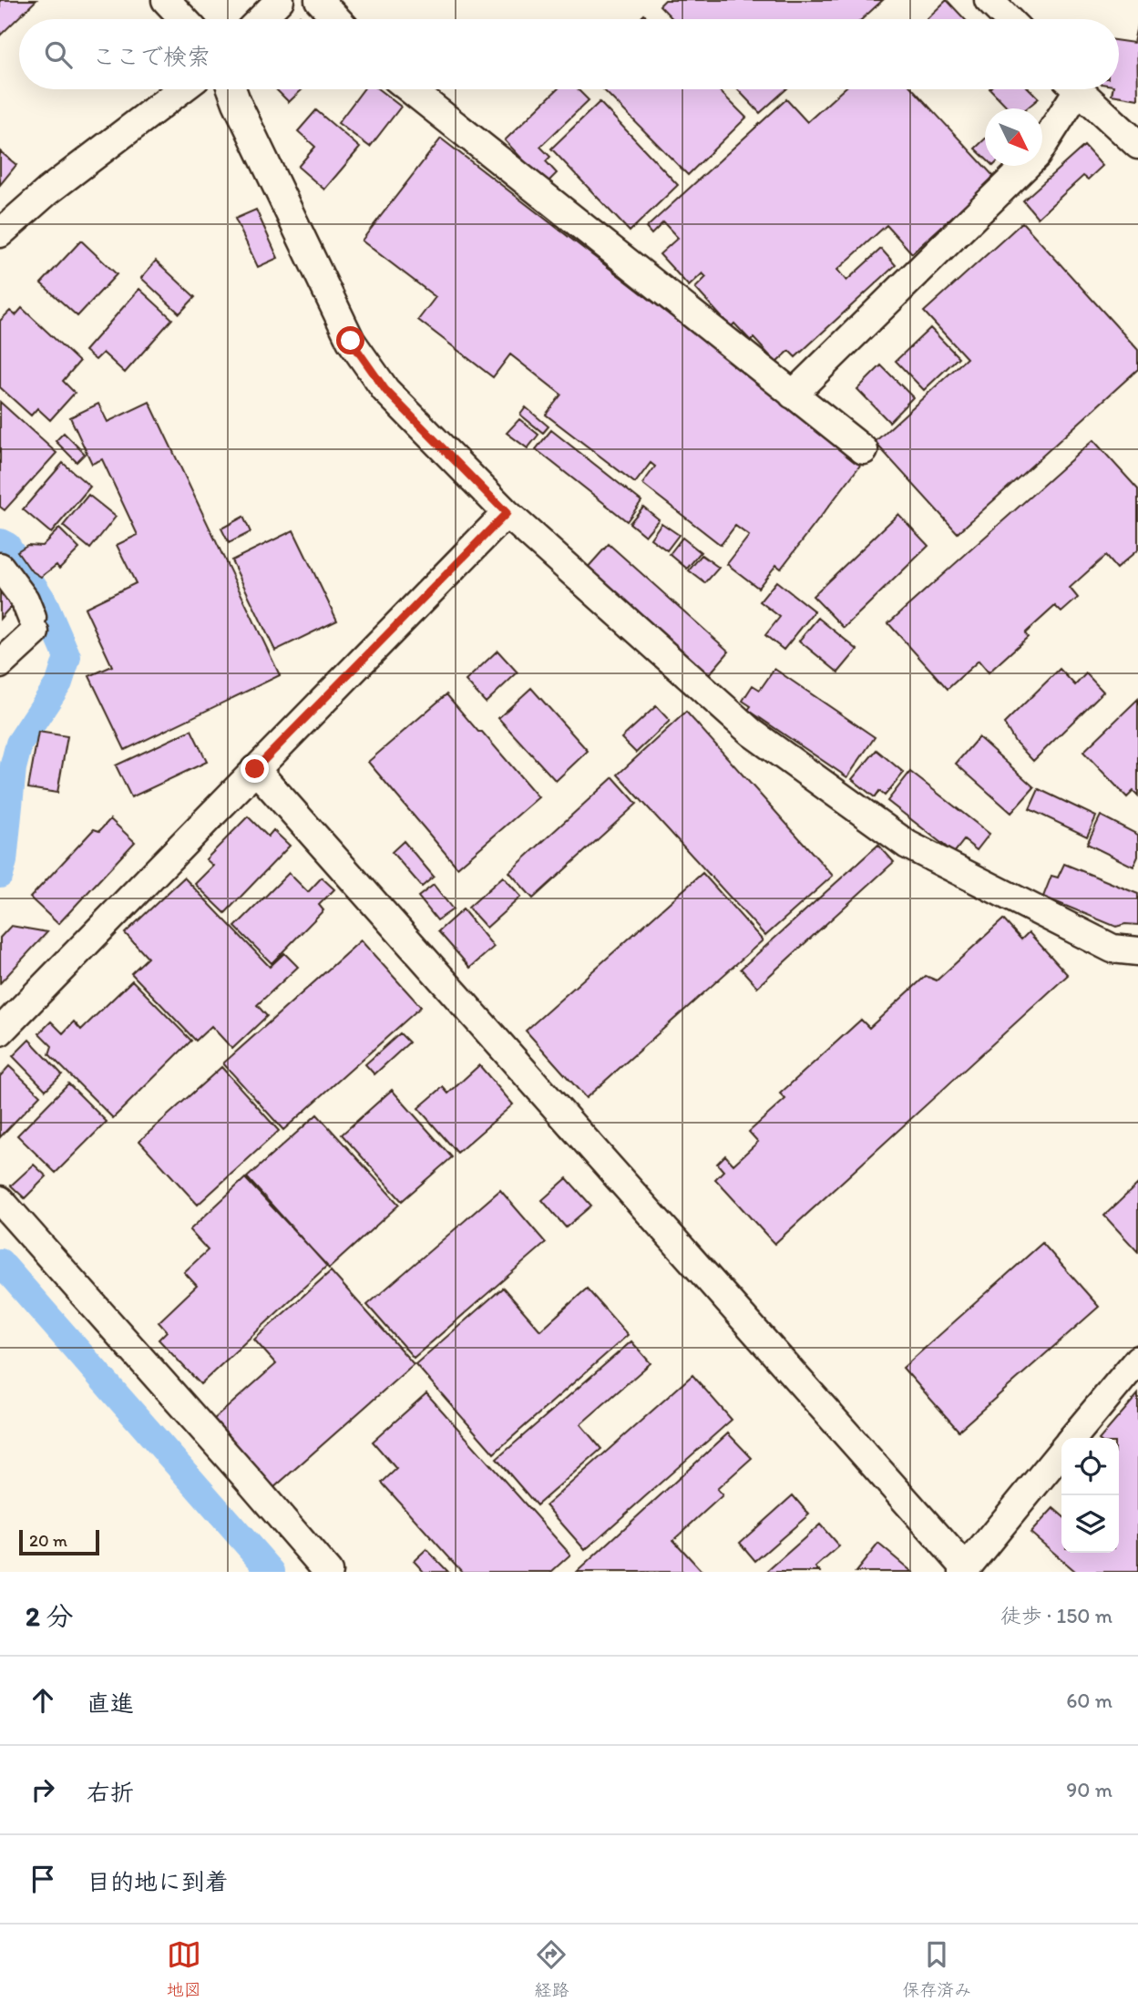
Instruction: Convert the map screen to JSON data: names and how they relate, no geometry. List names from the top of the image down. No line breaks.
{"scale_bar":"20 m","north":"bottom right","page":{"search":"ここで検索","scale":"20 m","heading":["2 分","徒歩 · 150 m"],"list":[["直進","60 m"],["右折","90 m"],"目的地に到着"],"nav":["地図","経路","保存済み"]}}
